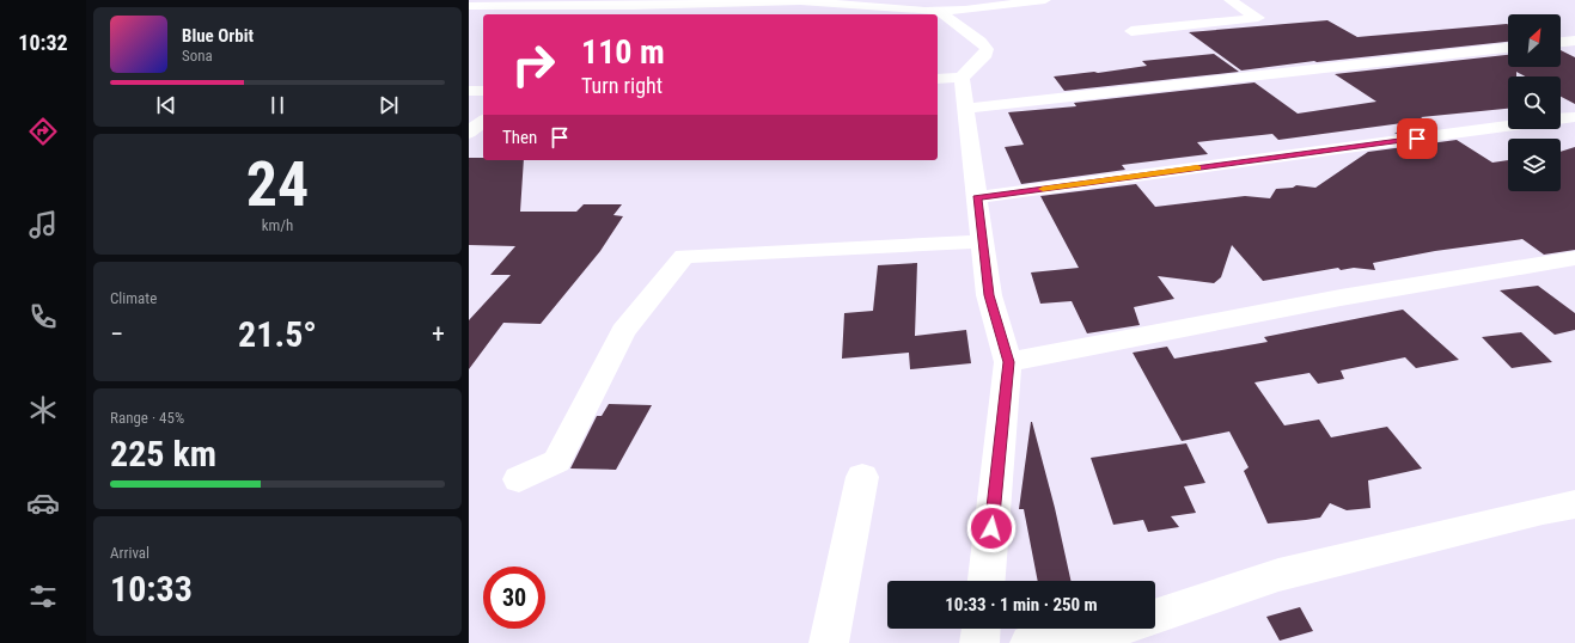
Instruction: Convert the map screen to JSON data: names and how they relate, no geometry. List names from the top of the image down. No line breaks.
{"north":"top right","page":{"tabs":"10:32","turn":["110 m","Turn right"],"song":["Blue Orbit","Sona"],"then":"Then","tile":[["24","km/h"],"Climate",["Range · 45%","225 km"],["Arrival","10:33"]],"heat":["−","21.5°","+"],"limit":"30","trip":"10:33 · 1 min · 250 m"}}
